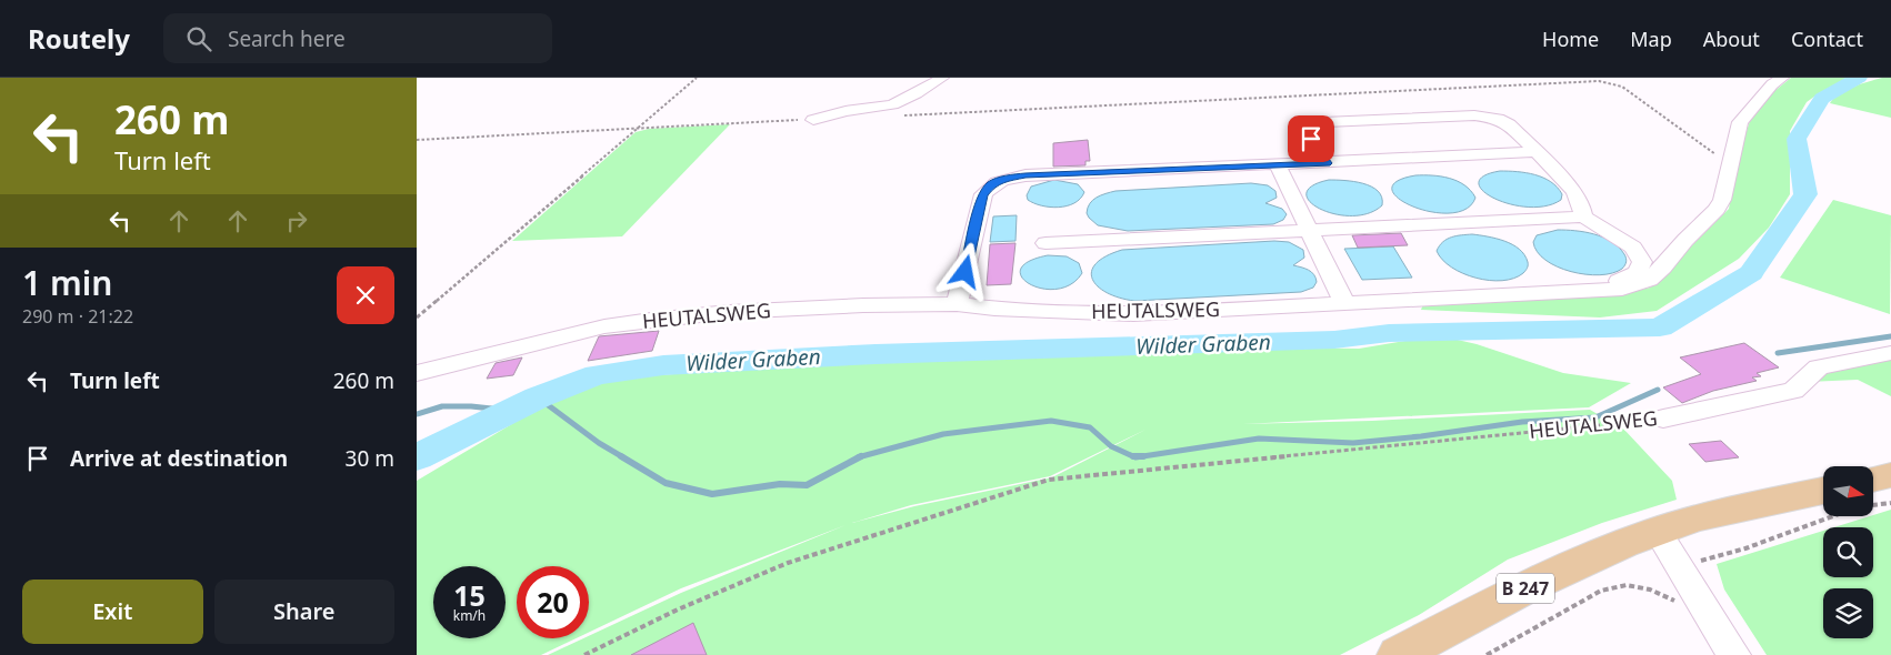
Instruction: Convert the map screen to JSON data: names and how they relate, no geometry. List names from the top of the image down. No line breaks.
{"streets":{"main road":["B 247"],"street":["HEUTALSWEG"]},"water":["Wilder Graben"],"north":"right","page":{"header":"Routely","search":"Search here","nav":["Home","Map","About","Contact"],"turn":["260 m","Turn left"],"heading":["1 min","290 m · 21:22"],"list":[{"name":"Turn left","value":"260 m"},{"name":"Arrive at destination","value":"30 m"}],"speed":"15 km/h","limit":"20","buttons":["Exit","Share"]}}
